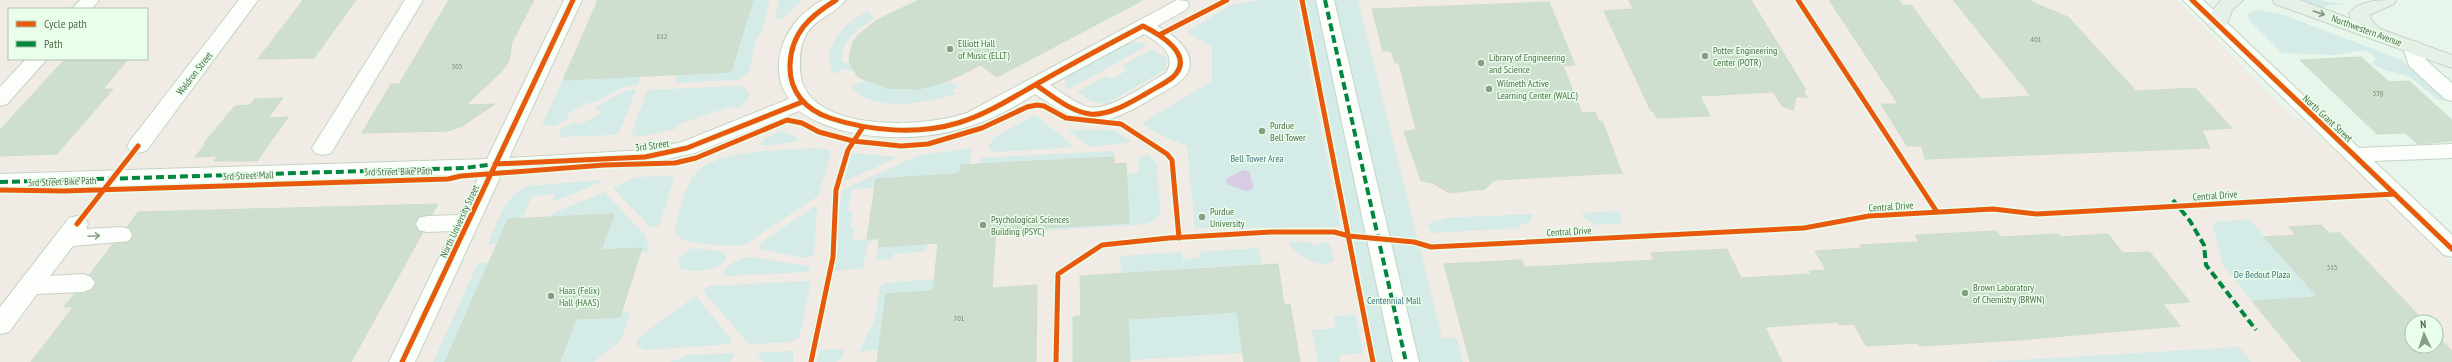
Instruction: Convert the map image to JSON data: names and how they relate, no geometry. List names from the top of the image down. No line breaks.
{"streets":{"main road":["Northwestern Avenue"],"street":["Waldron Street","North Grant Street","3rd Street","3rd Street Mall","North University Street"],"cycle path":["3rd Street Bike Path","Central Drive"]},"crossings":[["3rd Street","3rd Street Mall"],["3rd Street","North University Street"],["3rd Street Mall","North University Street"]],"one_way":["Northwestern Avenue"],"parks":["Bell Tower Area","De Bedout Plaza","Centennial Mall"],"places":["Elliott Hall of Music (ELLT)","Potter Engineering Center (POTR)","Library of Engineering and Science","Wilmeth Active Learning Center (WALC)","Purdue Bell Tower","Purdue University","Psychological Sciences Building (PSYC)","Brown Laboratory of Chemistry (BRWN)","Haas (Felix) Hall (HAAS)"],"house_numbers":["812","401","305","359","315","701"],"legend":["Cycle path","Path"],"north":"top"}
